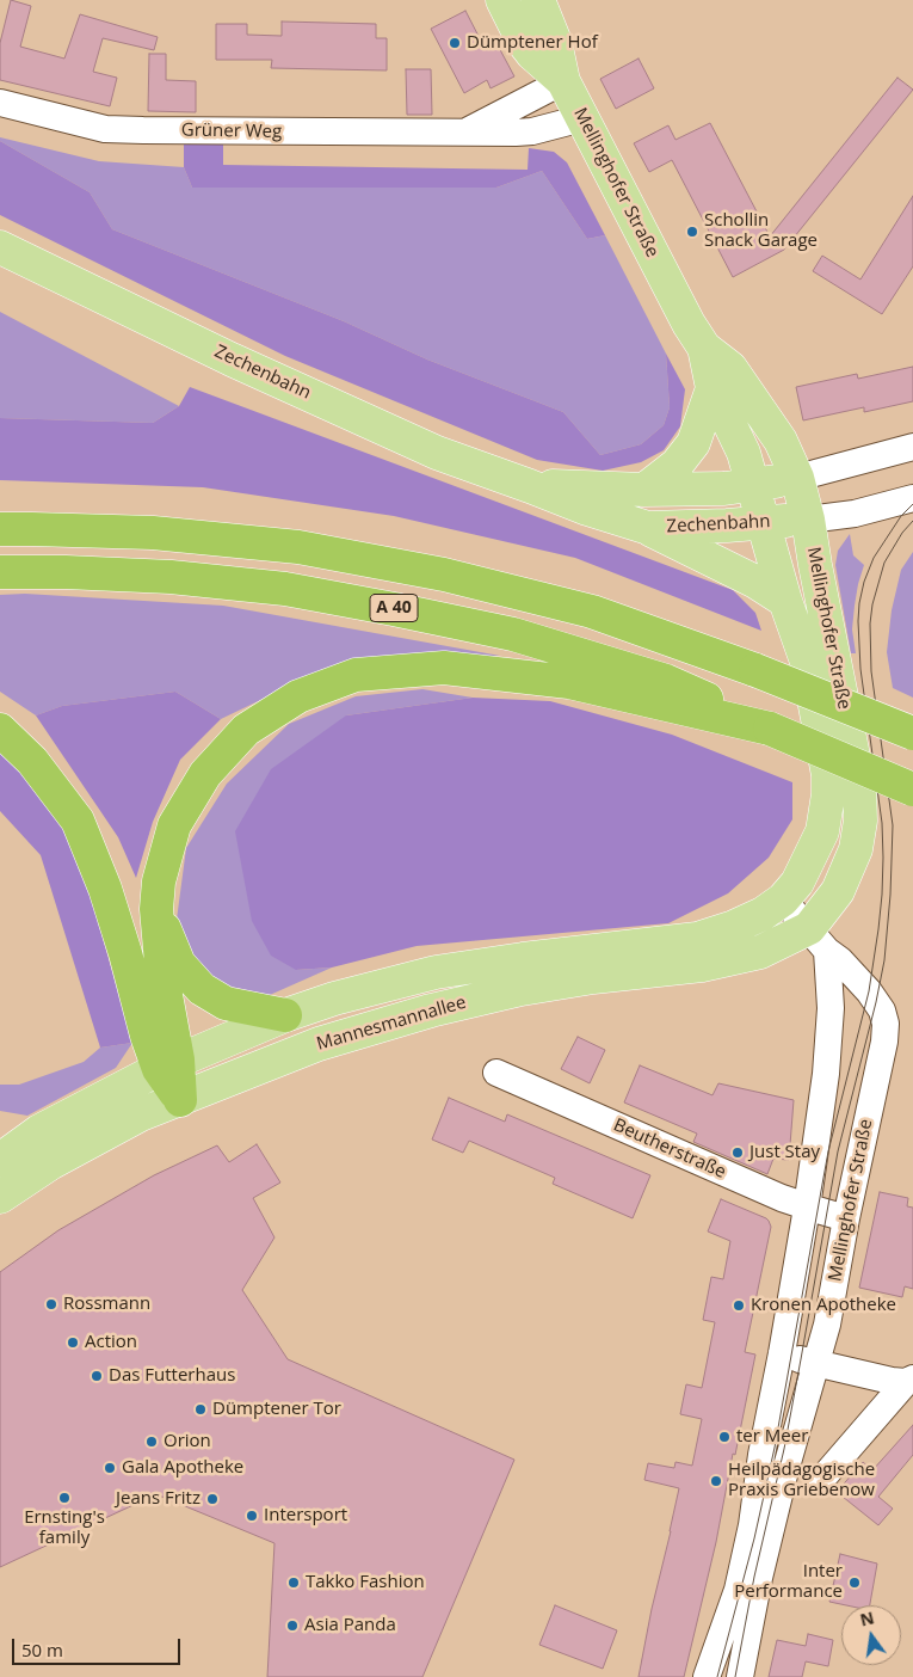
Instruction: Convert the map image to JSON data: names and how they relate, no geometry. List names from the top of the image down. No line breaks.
{"streets":{"highway":["A 40"],"main road":["Mellinghofer Straße","Zechenbahn","Mannesmannallee"],"street":["Grüner Weg","Beutherstraße"]},"crossings":[["Grüner Weg","Mellinghofer Straße"],["Mellinghofer Straße","Zechenbahn"],["Mellinghofer Straße","Mannesmannallee"],["Mellinghofer Straße","Beutherstraße"]],"places":["Dümptener Hof","Schollin Snack Garage","Just Stay","Rossmann","Kronen Apotheke","Action","Das Futterhaus","Dümptener Tor","ter Meer","Orion","Gala Apotheke","Heilpädagogische Praxis Griebenow","Ernsting's family","Jeans Fritz","Intersport","Takko Fashion","Inter Performance","Asia Panda"],"scale_bar":"50 m","north":"top"}
